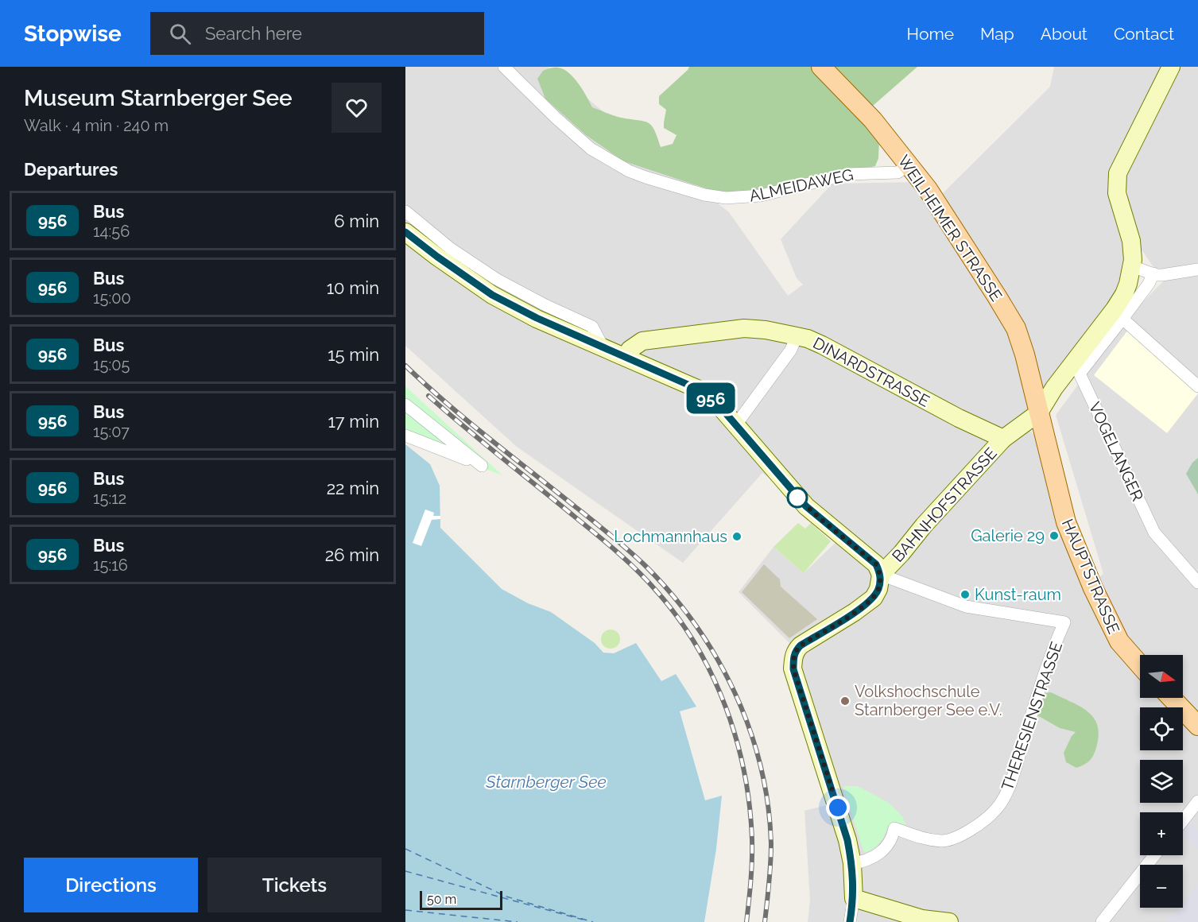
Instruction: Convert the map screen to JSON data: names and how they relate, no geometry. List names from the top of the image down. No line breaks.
{"streets":{"main road":["WEILHEIMER STRASSE","DINARDSTRASSE","BAHNHOFSTRASSE","HAUPTSTRASSE"],"street":["ALMEIDAWEG","VOGELANGER","THERESIENSTRASSE"]},"crossings":[["ALMEIDAWEG","WEILHEIMER STRASSE"],["WEILHEIMER STRASSE","BAHNHOFSTRASSE"],["WEILHEIMER STRASSE","HAUPTSTRASSE"],["DINARDSTRASSE","BAHNHOFSTRASSE"],["BAHNHOFSTRASSE","HAUPTSTRASSE"],["BAHNHOFSTRASSE","THERESIENSTRASSE"]],"water":["Starnberger See"],"places":["Galerie 29","Lochmannhaus","Kunst-raum","Volkshochschule Starnberger See e.V."],"lines":["bus line 956"],"scale_bar":"50 m","north":"right","page":{"header":"Stopwise","search":"Search here","nav":["Home","Map","About","Contact"],"heading":[["Museum Starnberger See","Walk · 4 min · 240 m"],"Departures"],"on_map":"956","list":[{"mark":"956","name":"Bus","note":"14:56","value":"6 min"},{"mark":"956","name":"Bus","note":"15:00","value":"10 min"},{"mark":"956","name":"Bus","note":"15:05","value":"15 min"},{"mark":"956","name":"Bus","note":"15:07","value":"17 min"},{"mark":"956","name":"Bus","note":"15:12","value":"22 min"},{"mark":"956","name":"Bus","note":"15:16","value":"26 min"}],"map_buttons":["+","−"],"buttons":["Directions","Tickets"],"scale":"50 m"}}
